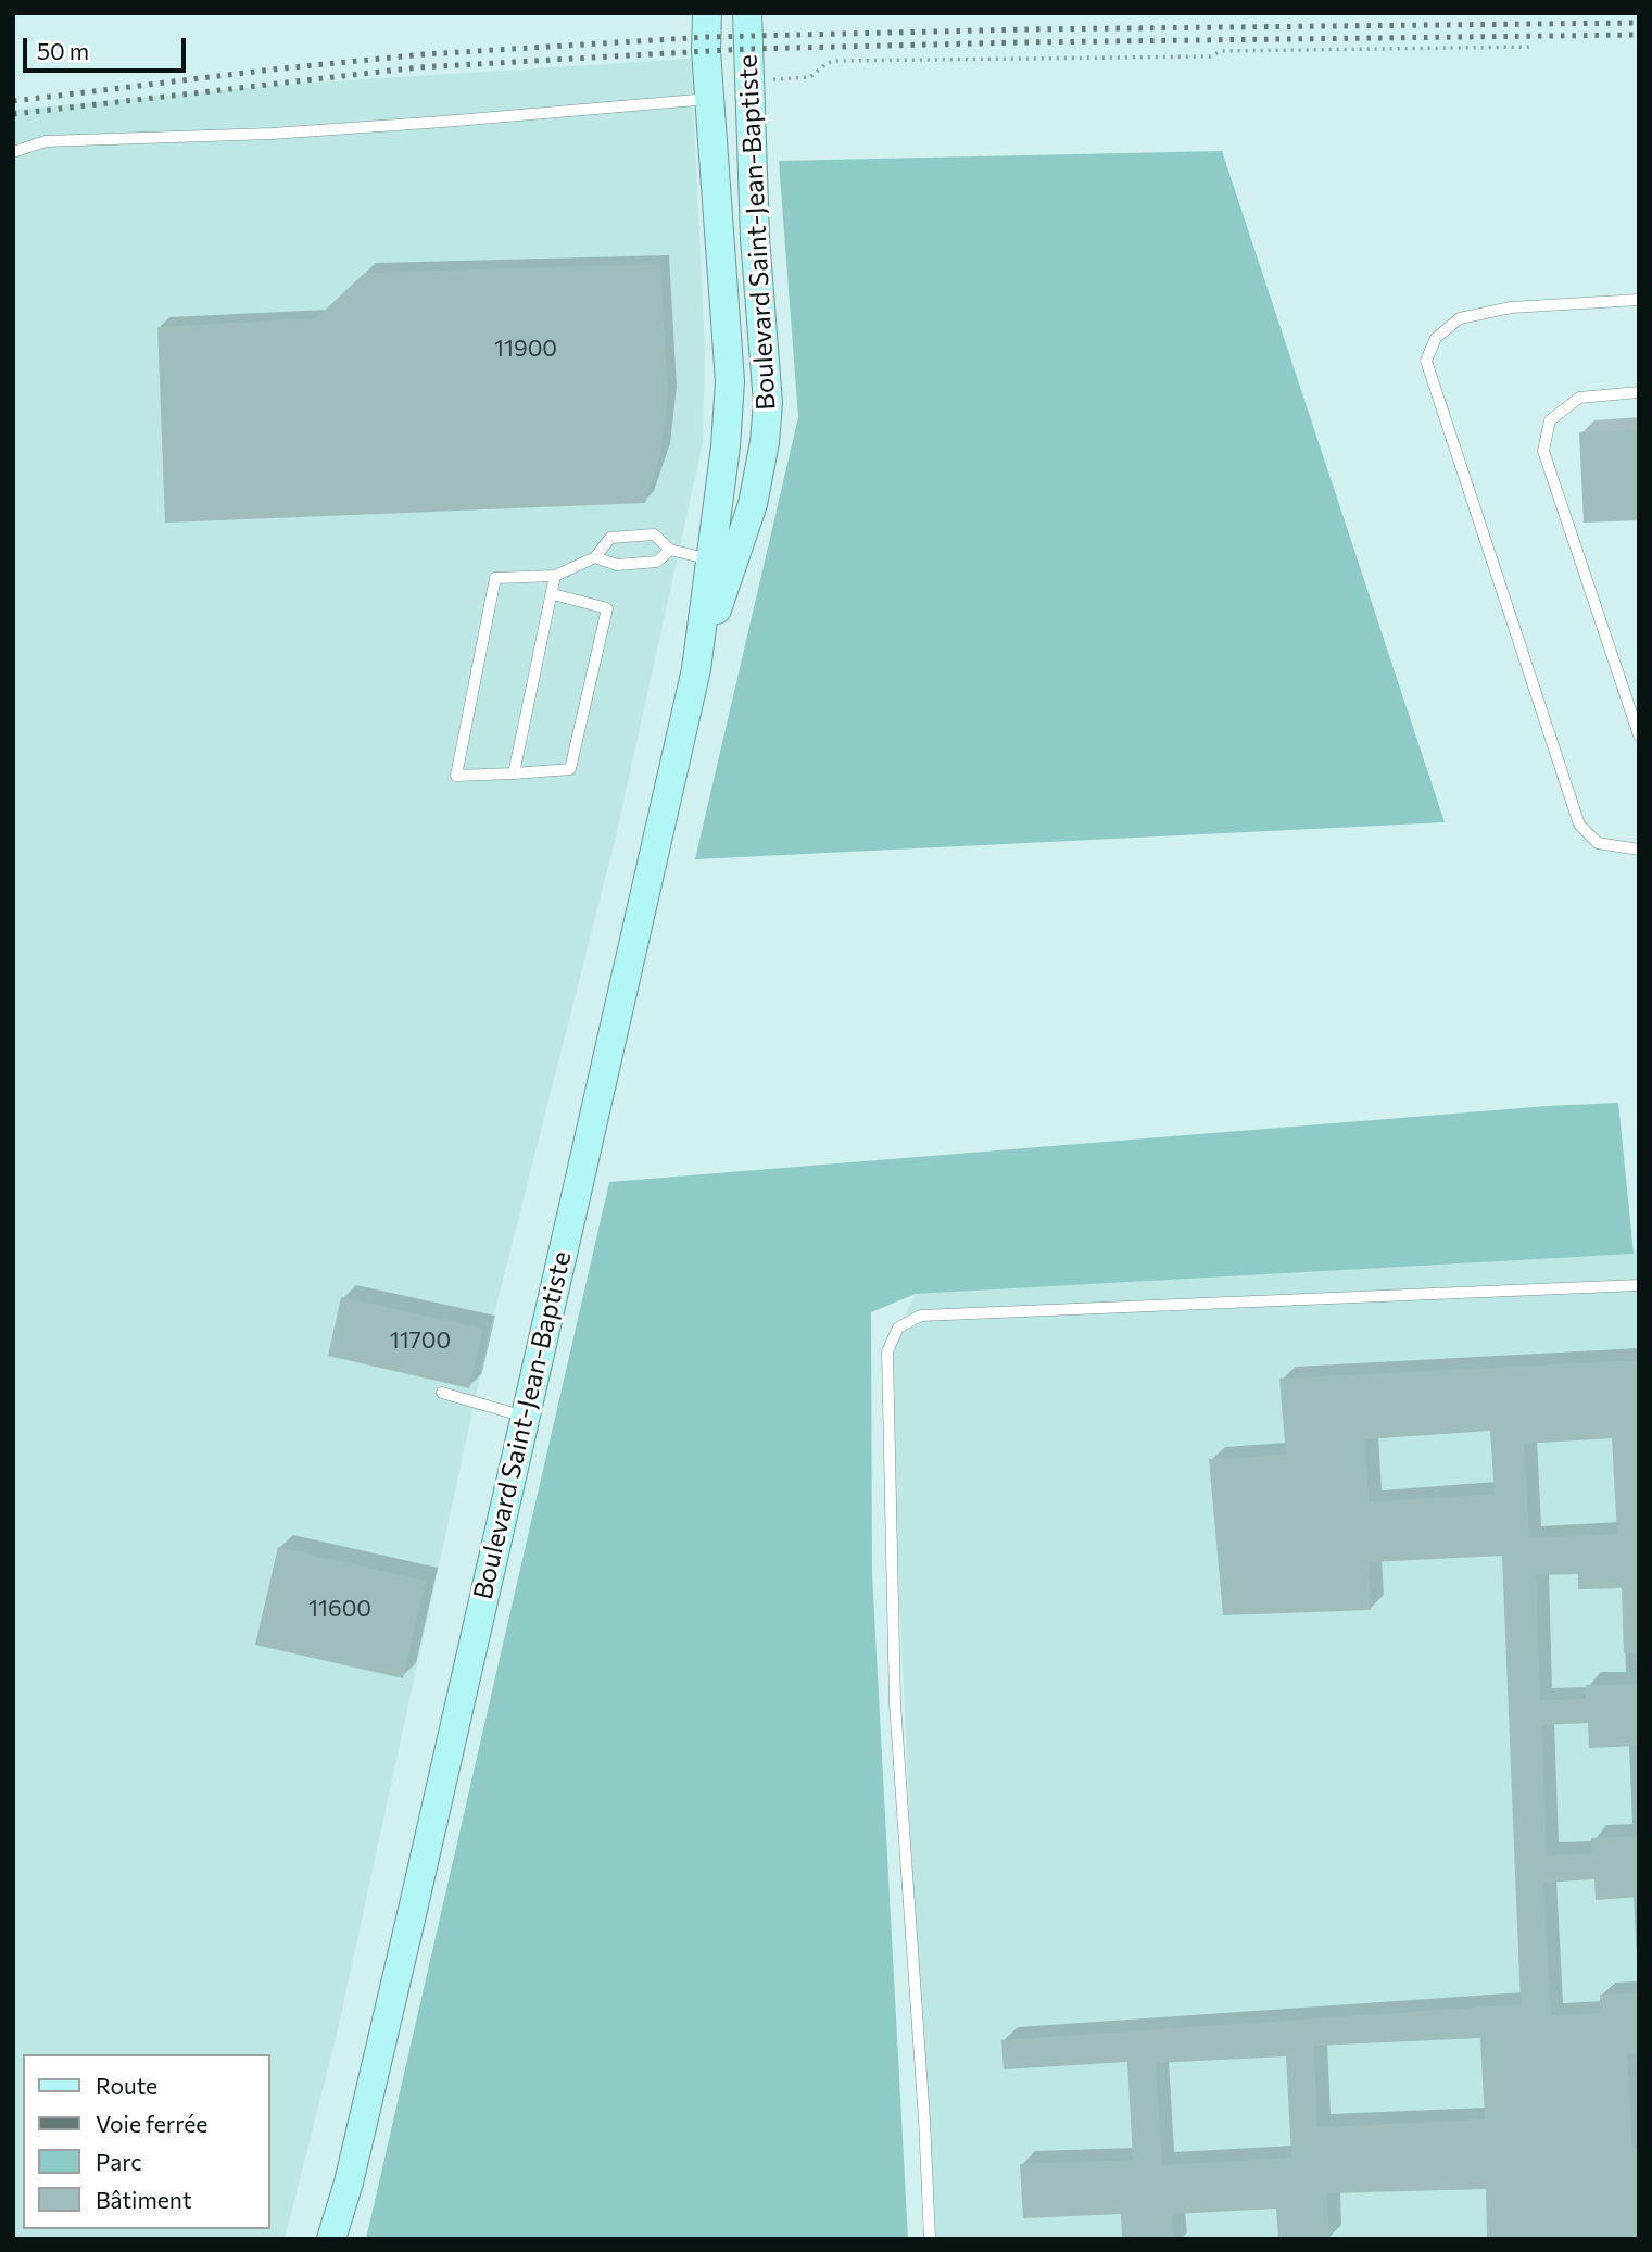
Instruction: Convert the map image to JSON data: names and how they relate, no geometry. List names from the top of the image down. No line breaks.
{"streets":{"main road":["Boulevard Saint-Jean-Baptiste"]},"house_numbers":["11900","11700","11600"],"legend":["Route","Voie ferrée","Parc","Bâtiment"],"scale_bar":"50 m"}
